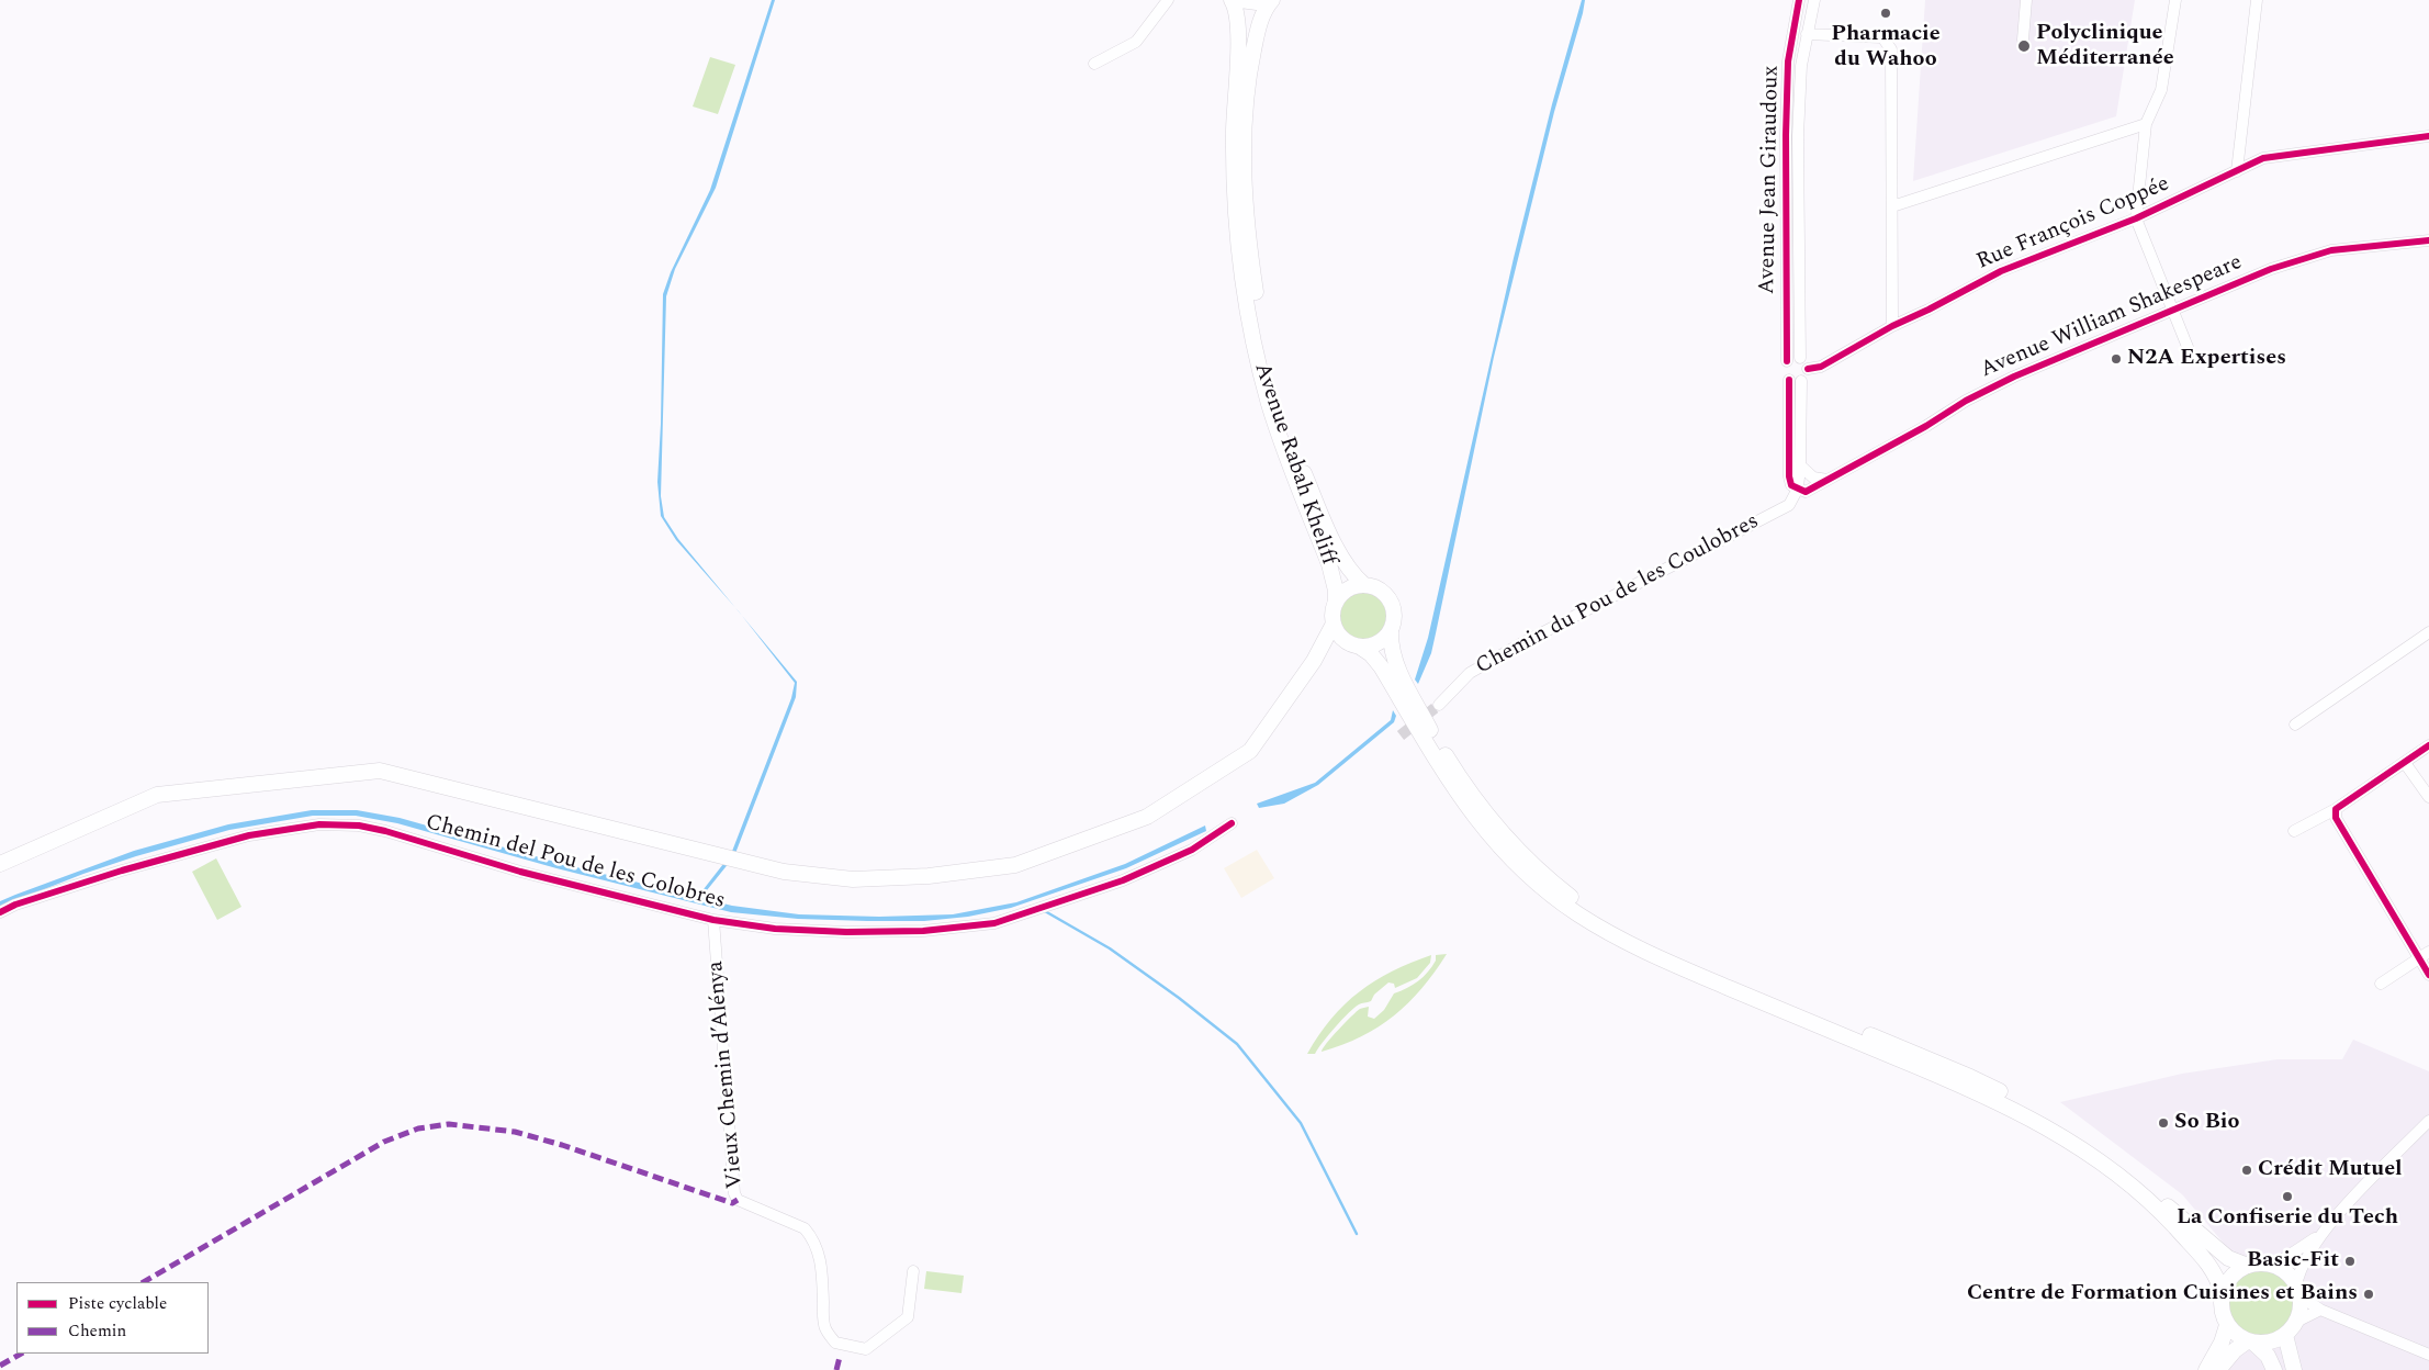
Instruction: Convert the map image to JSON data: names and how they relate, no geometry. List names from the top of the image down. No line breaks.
{"streets":{"main road":["Avenue Rabah Kheliff"],"street":["Avenue Jean Giraudoux","Rue François Coppée","Avenue William Shakespeare","Chemin du Pou de les Coulobres","Chemin del Pou de les Colobres","Vieux Chemin d’Alénya"]},"crossings":[["Avenue Jean Giraudoux","Rue François Coppée"],["Avenue William Shakespeare","Chemin du Pou de les Coulobres"],["Chemin del Pou de les Colobres","Vieux Chemin d’Alénya"]],"places":["Pharmacie du Wahoo","Polyclinique Méditerranée","N2A Expertises","So Bio","Crédit Mutuel","La Confiserie du Tech","Basic-Fit","Centre de Formation Cuisines et Bains"],"legend":["Piste cyclable","Chemin"]}
